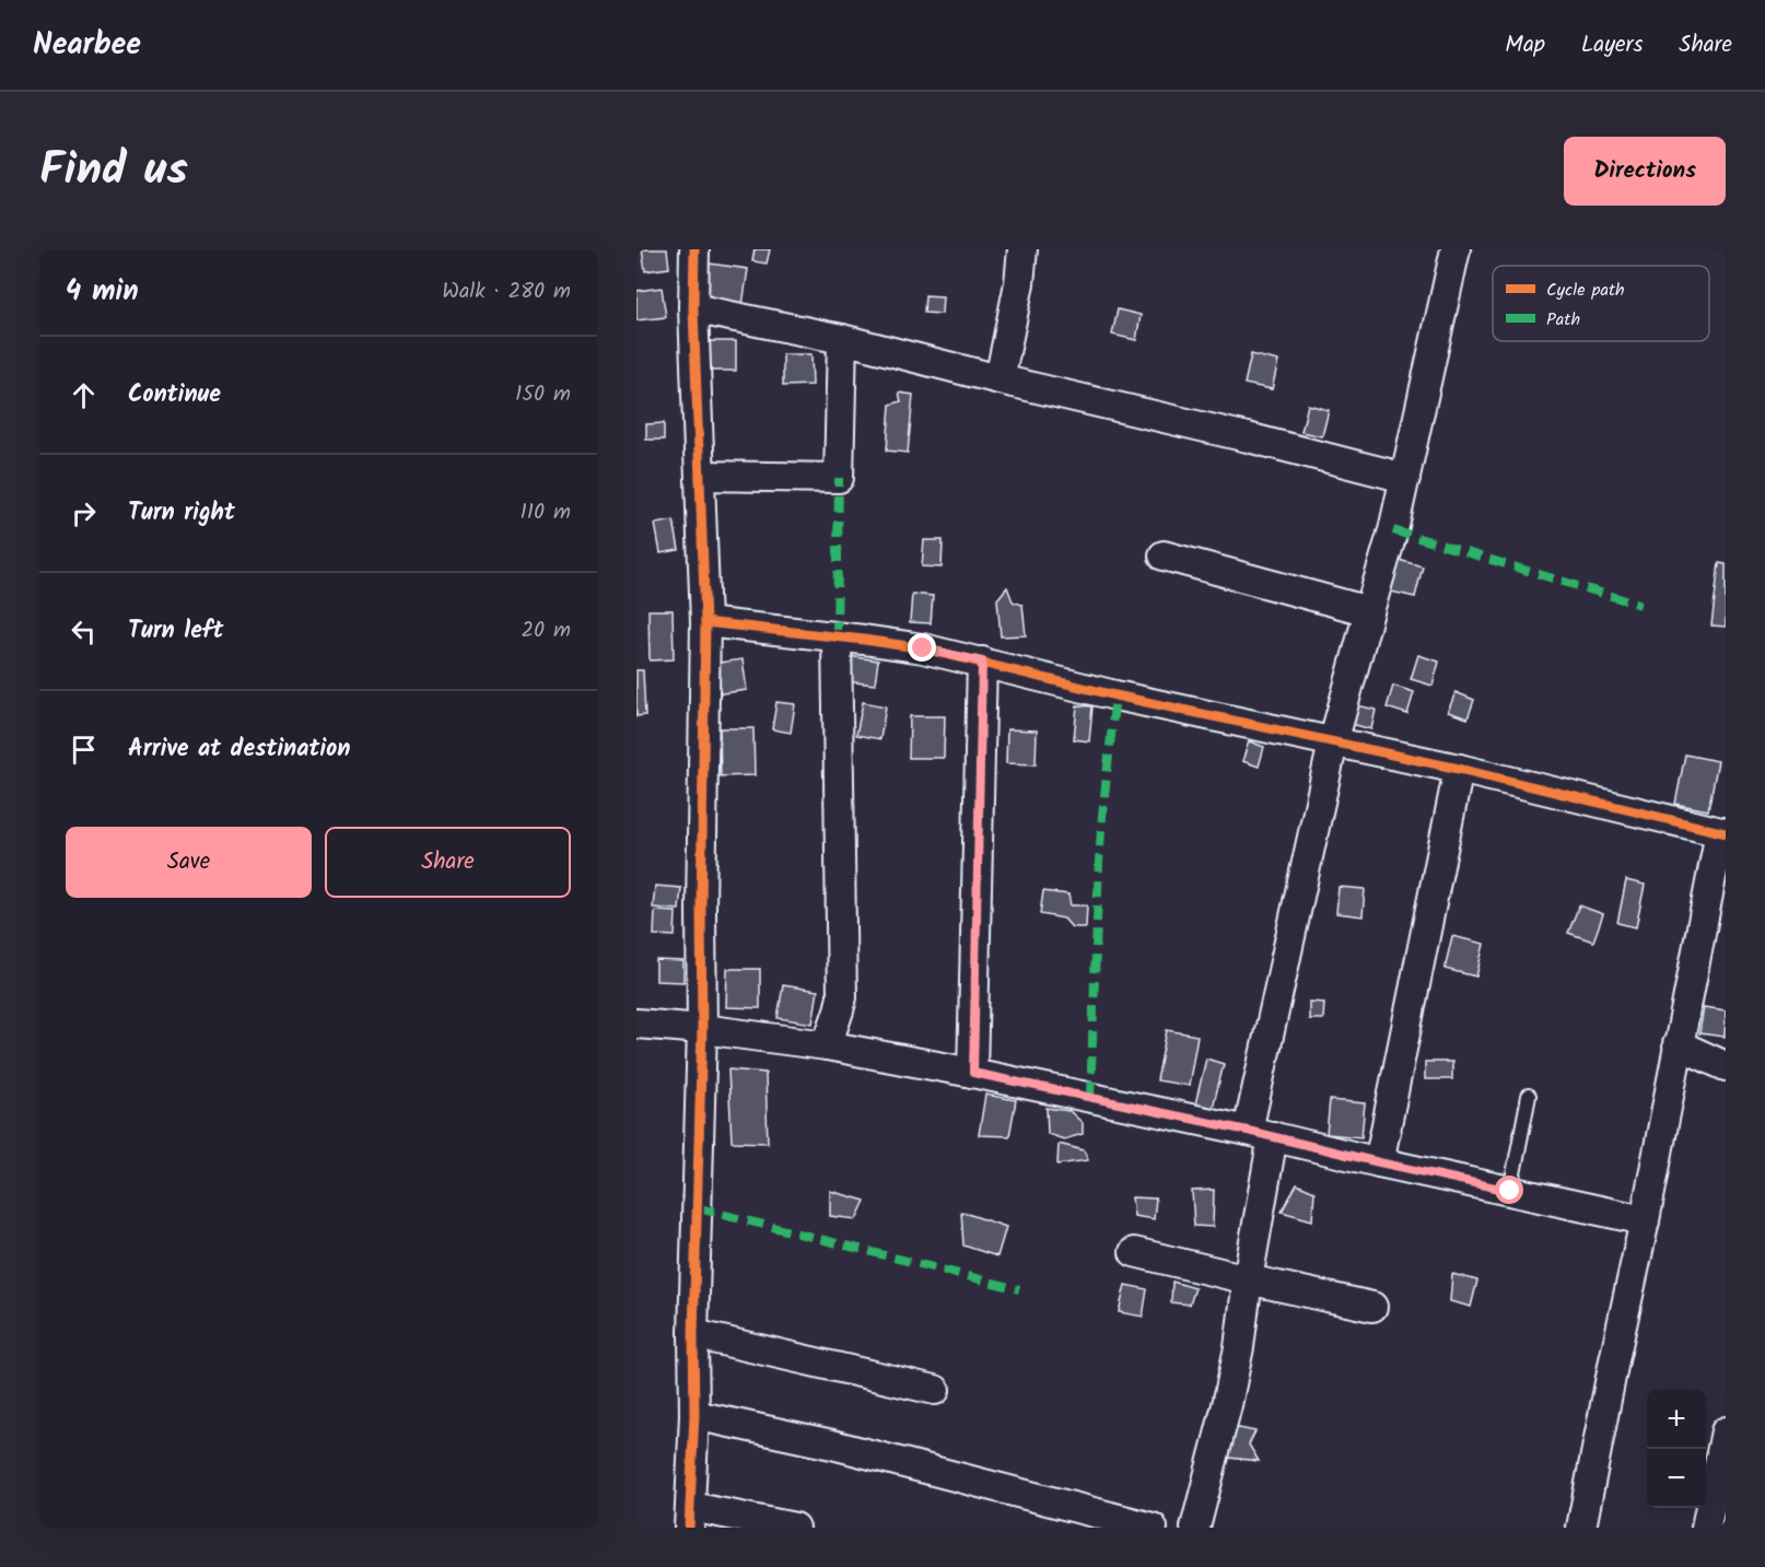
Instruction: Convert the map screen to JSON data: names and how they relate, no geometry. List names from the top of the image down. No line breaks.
{"legend":["Cycle path","Path"],"page":{"header":"Nearbee","nav":["Map","Layers","Share"],"title":"Find us","buttons":["Directions",["Save","Share"]],"heading":["4 min","Walk · 280 m"],"list":[["Continue","150 m"],["Turn right","110 m"],["Turn left","20 m"],"Arrive at destination"],"map_buttons":["+","−"]}}
